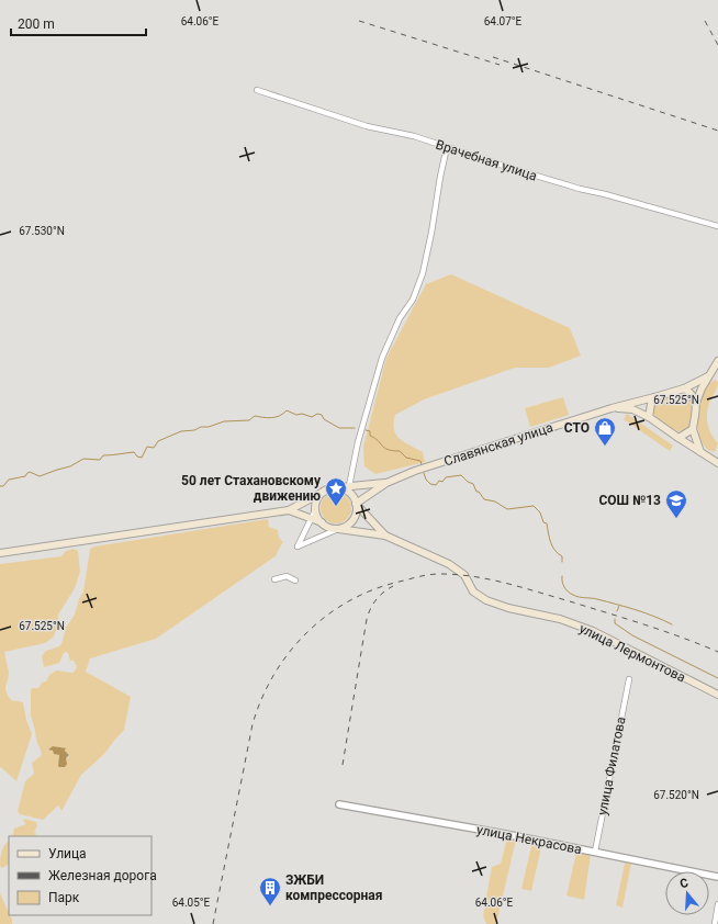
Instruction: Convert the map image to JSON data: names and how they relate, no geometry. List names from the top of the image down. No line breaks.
{"streets":{"main road":["Славянская улица","улица Лермонтова"],"street":["Врачебная улица","улица Филатова","улица Некрасова"]},"crossings":[["улица Филатова","улица Некрасова"]],"places":{"shop":["СТО"],"place":["50 лет Стахановскому движению"],"school or university":["СОШ №13"],"building":["ЗЖБИ компрессорная"]},"legend":["Улица","Железная дорога","Парк"],"scale_bar":"200 m","north":"top","coordinates":["64.06°E","64.07°E","67.530°N","67.525°N","67.520°N","64.05°E"]}
